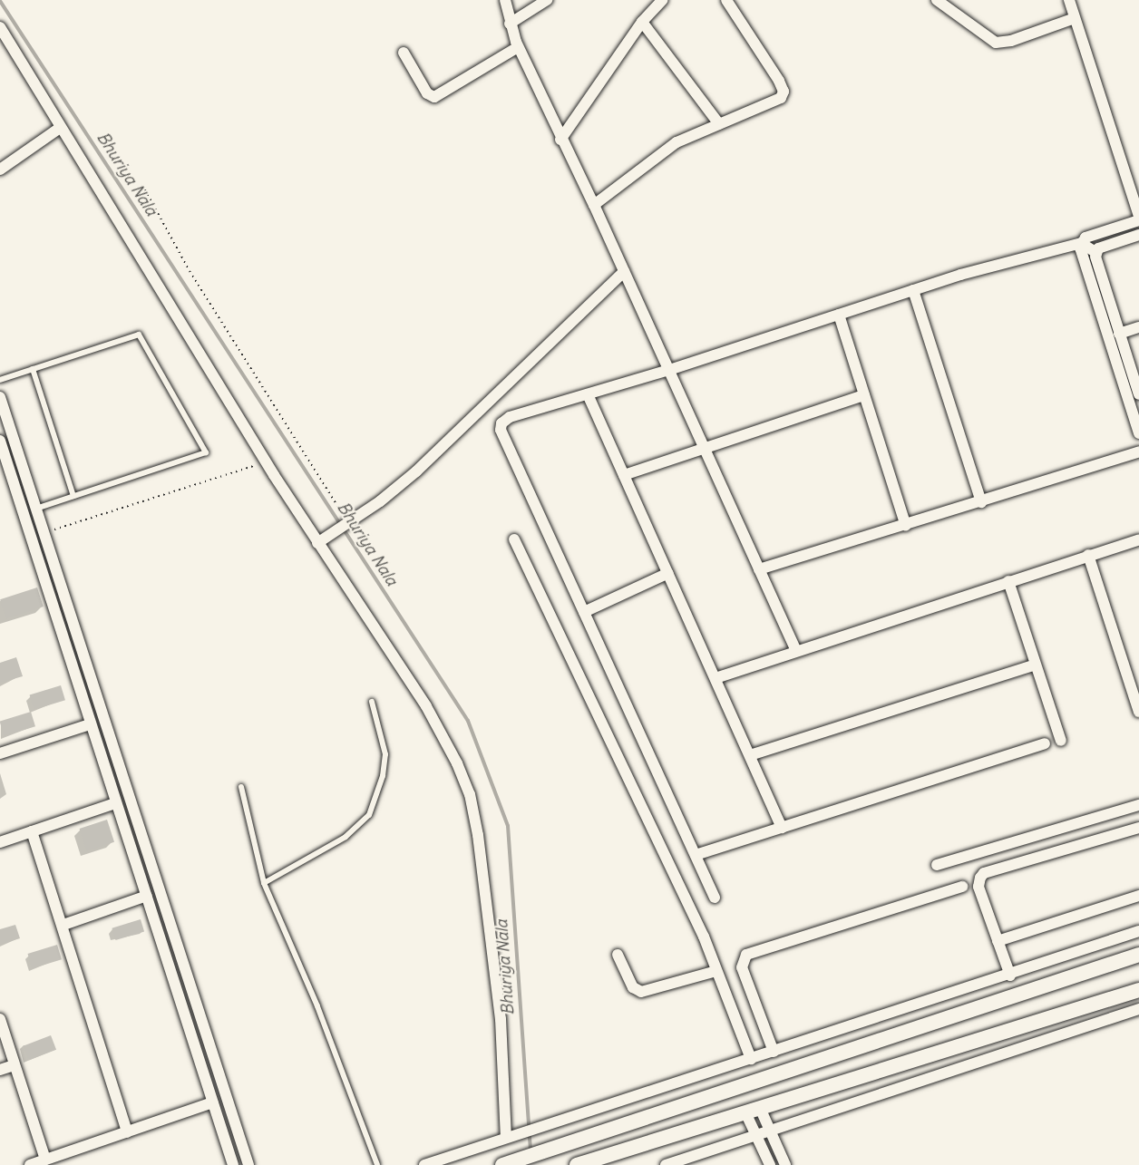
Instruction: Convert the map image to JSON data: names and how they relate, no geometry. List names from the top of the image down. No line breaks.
{"water":["Bhuriya Nala"]}
